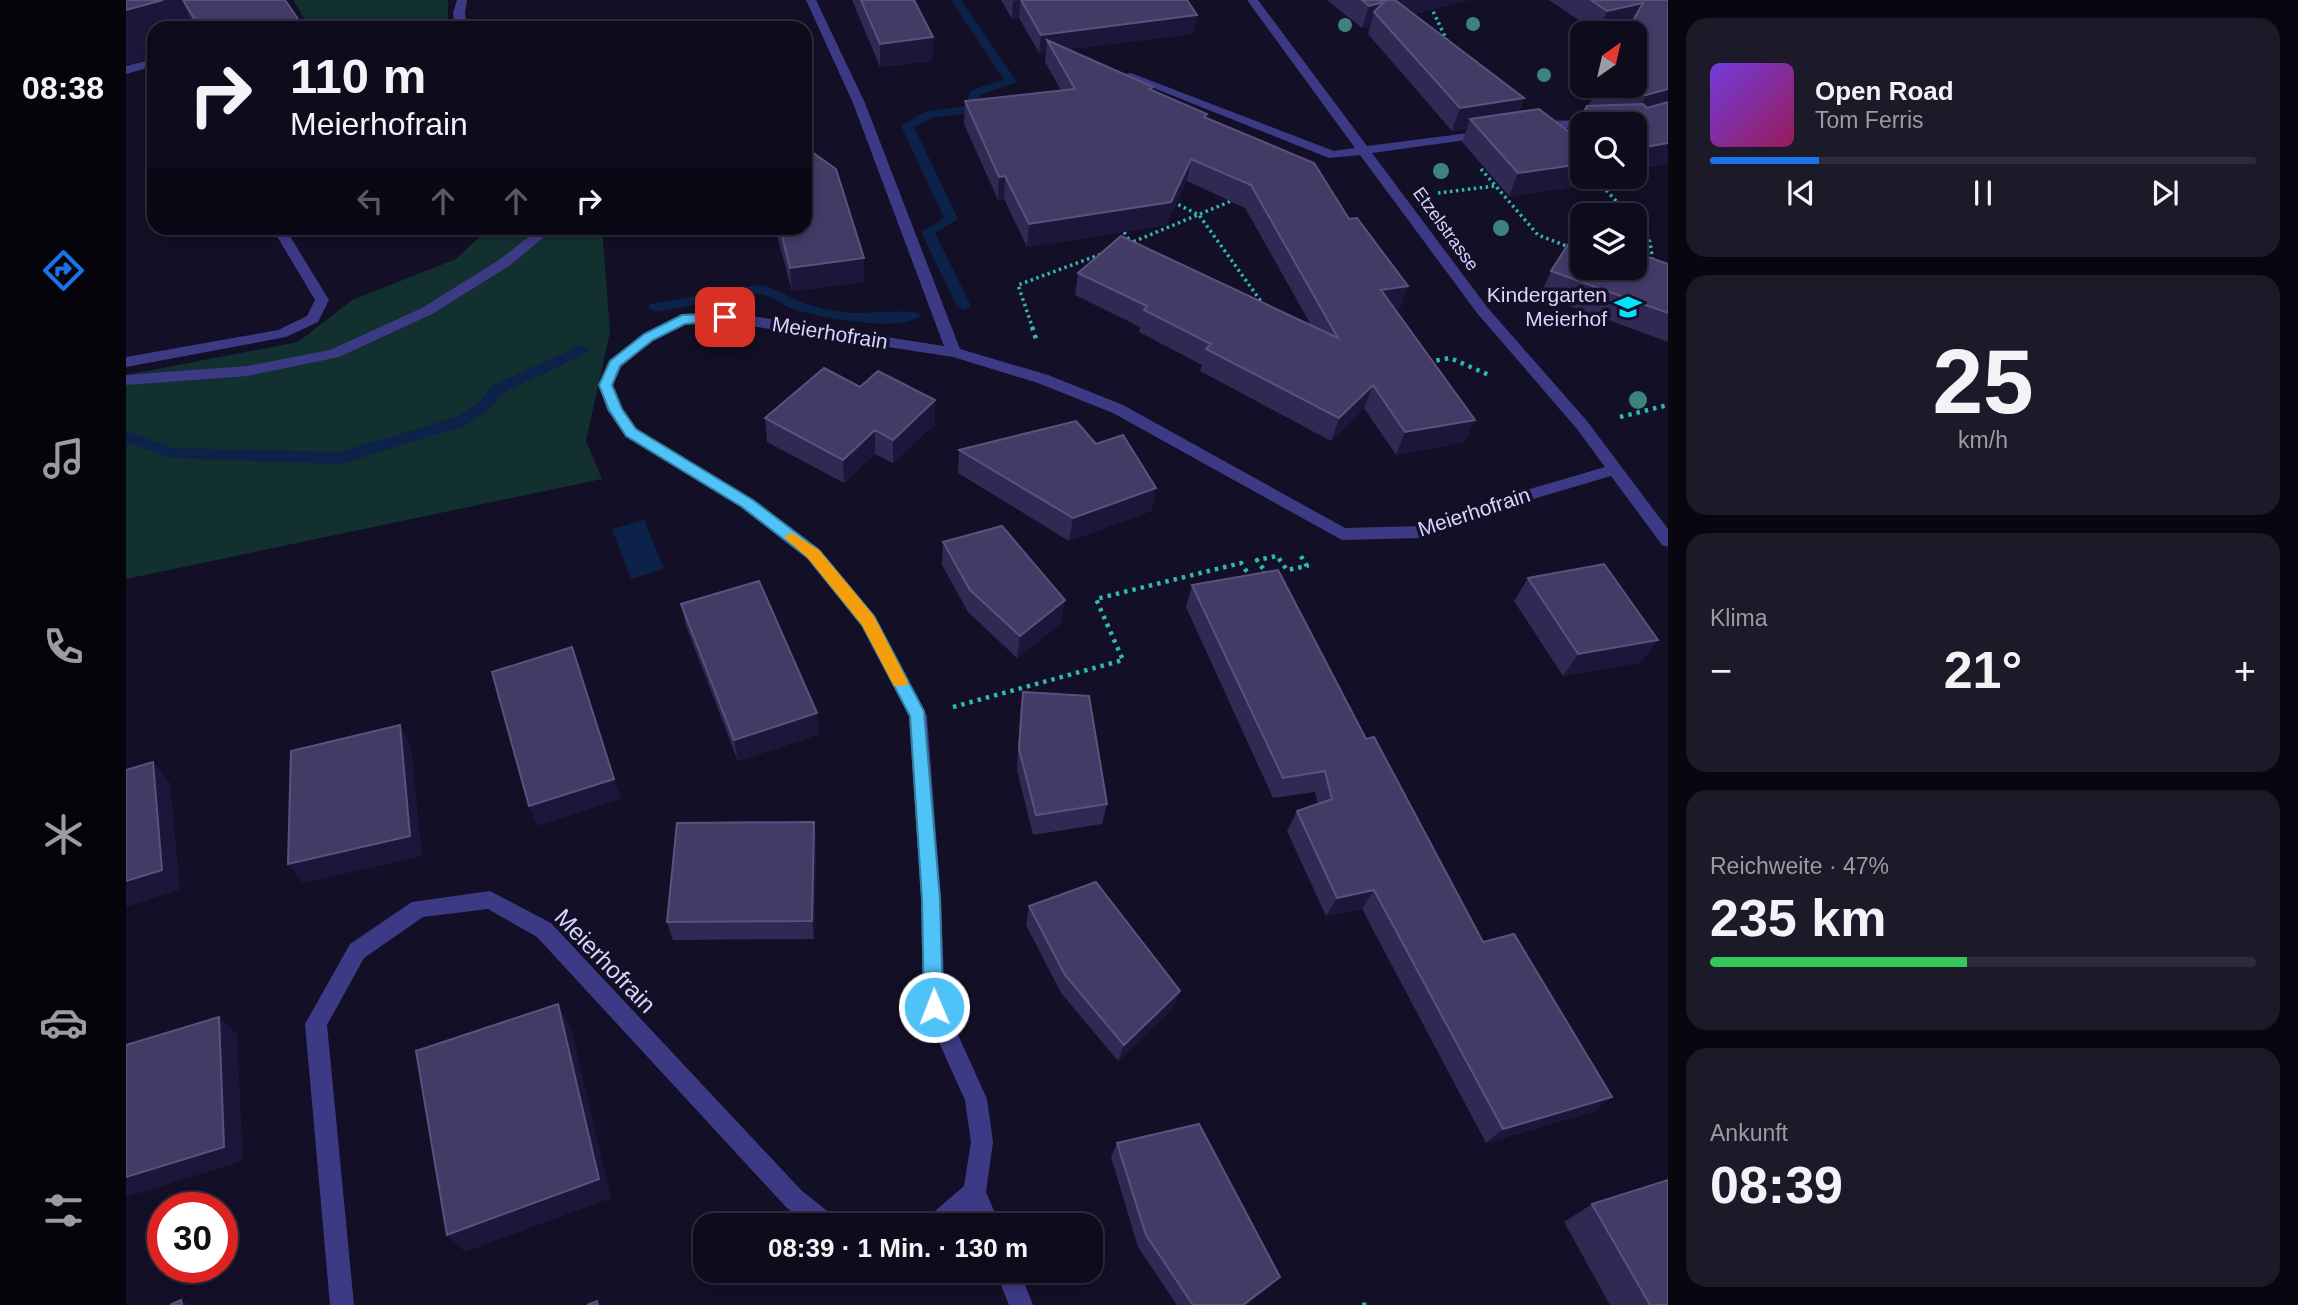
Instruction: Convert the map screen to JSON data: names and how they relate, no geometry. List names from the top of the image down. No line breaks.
{"streets":{"street":["Etzelstrasse","Meierhofrain"]},"crossings":[["Etzelstrasse","Meierhofrain"]],"places":{"school or university":["Kindergarten Meierhof"]},"north":"top right","page":{"tabs":"08:38","turn":["110 m","Meierhofrain"],"song":["Open Road","Tom Ferris"],"tile":[["25","km/h"],"Klima",["Reichweite · 47%","235 km"],["Ankunft","08:39"]],"heat":["−","21°","+"],"limit":"30","trip":"08:39 · 1 Min. · 130 m"}}
